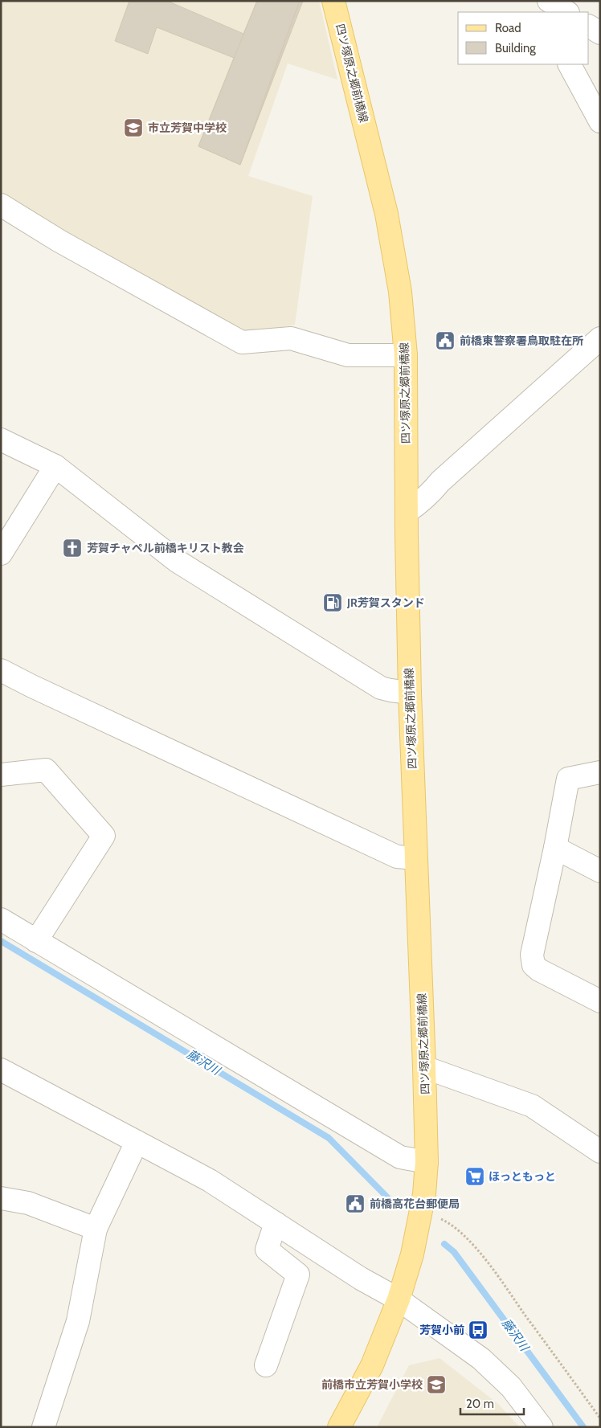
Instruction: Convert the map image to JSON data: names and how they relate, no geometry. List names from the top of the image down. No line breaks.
{"streets":{"main road":["四ツ塚原之郷前橋線"]},"water":["藤沢川"],"places":{"school or university":["市立芳賀中学校","前橋市立芳賀小学校"],"public building":["前橋東警察署鳥取駐在所","前橋高花台郵便局"],"church":["芳賀チャペル前橋キリスト教会"],"fuel station":["JR芳賀スタンド"],"supermarket":["ほっともっと"],"bus stop":["芳賀小前"]},"legend":["Road","Building"],"scale_bar":"20 m"}
